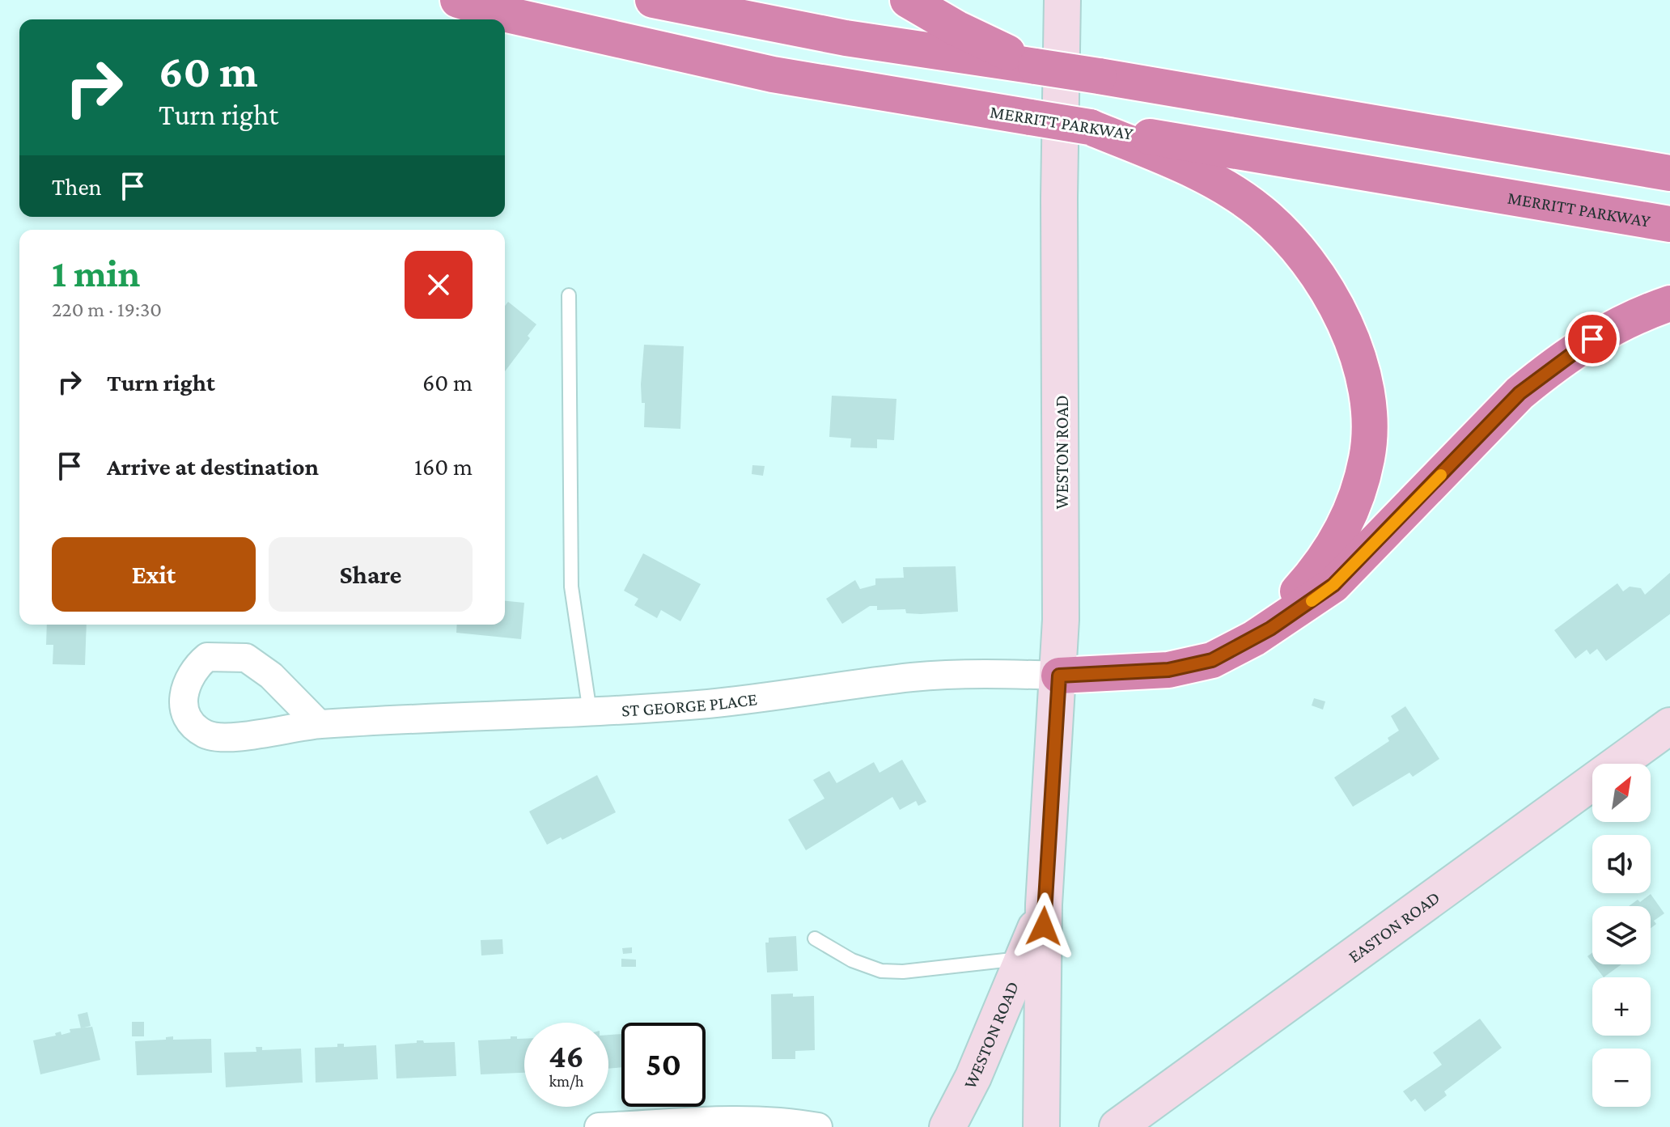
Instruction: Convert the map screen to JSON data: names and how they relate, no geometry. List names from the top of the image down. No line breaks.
{"streets":{"highway":["MERRITT PARKWAY"],"main road":["WESTON ROAD","EASTON ROAD"],"street":["ST GEORGE PLACE"]},"crossings":[["WESTON ROAD","ST GEORGE PLACE"]],"north":"top right","page":{"turn":["60 m","Turn right"],"then":"Then","heading":["1 min","220 m · 19:30"],"list":[{"name":"Turn right","value":"60 m"},{"name":"Arrive at destination","value":"160 m"}],"buttons":["Exit","Share"],"map_buttons":["+","−"],"speed":"46 km/h","limit":"50"}}
